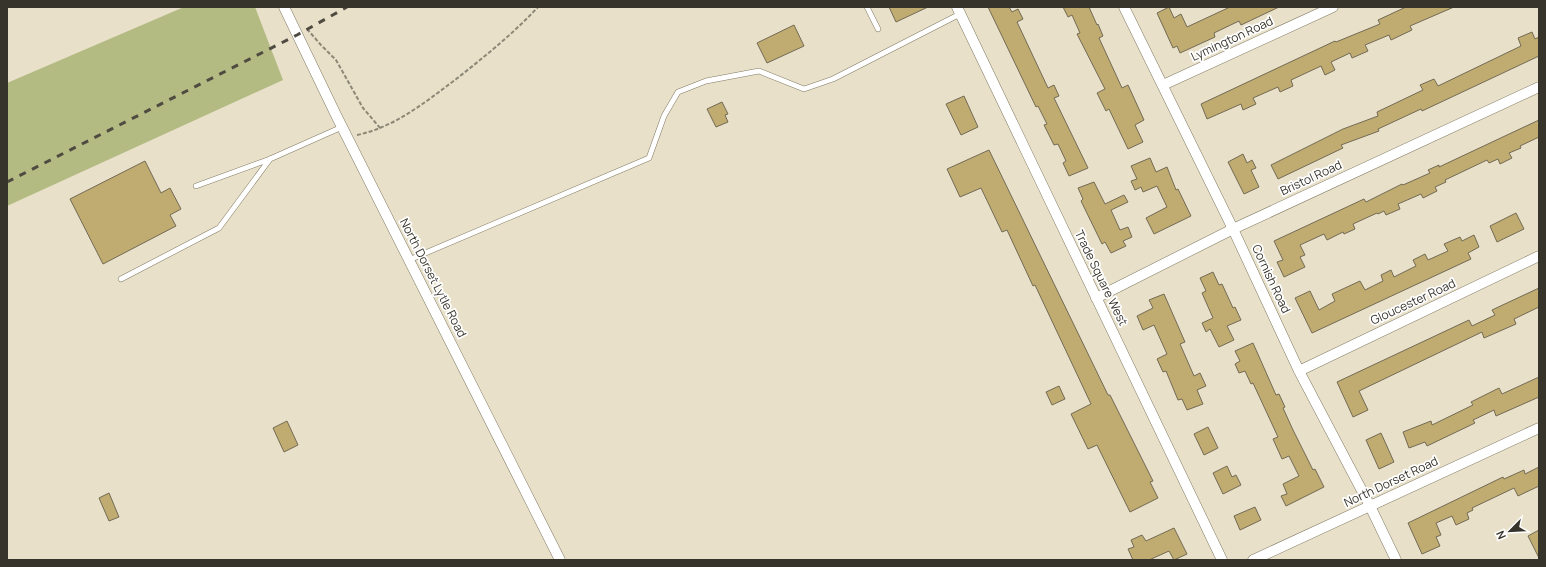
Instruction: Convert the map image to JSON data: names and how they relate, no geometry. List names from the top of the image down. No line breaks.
{"streets":{"street":["Lymington Road","Bristol Road","North Dorset Lytle Road","Trade Square West","Cornish Road","Gloucester Road","North Dorset Road"]},"crossings":[["Lymington Road","Cornish Road"],["Bristol Road","Trade Square West"],["Bristol Road","Cornish Road"],["Cornish Road","Gloucester Road"],["Cornish Road","North Dorset Road"]],"north":"bottom left"}
